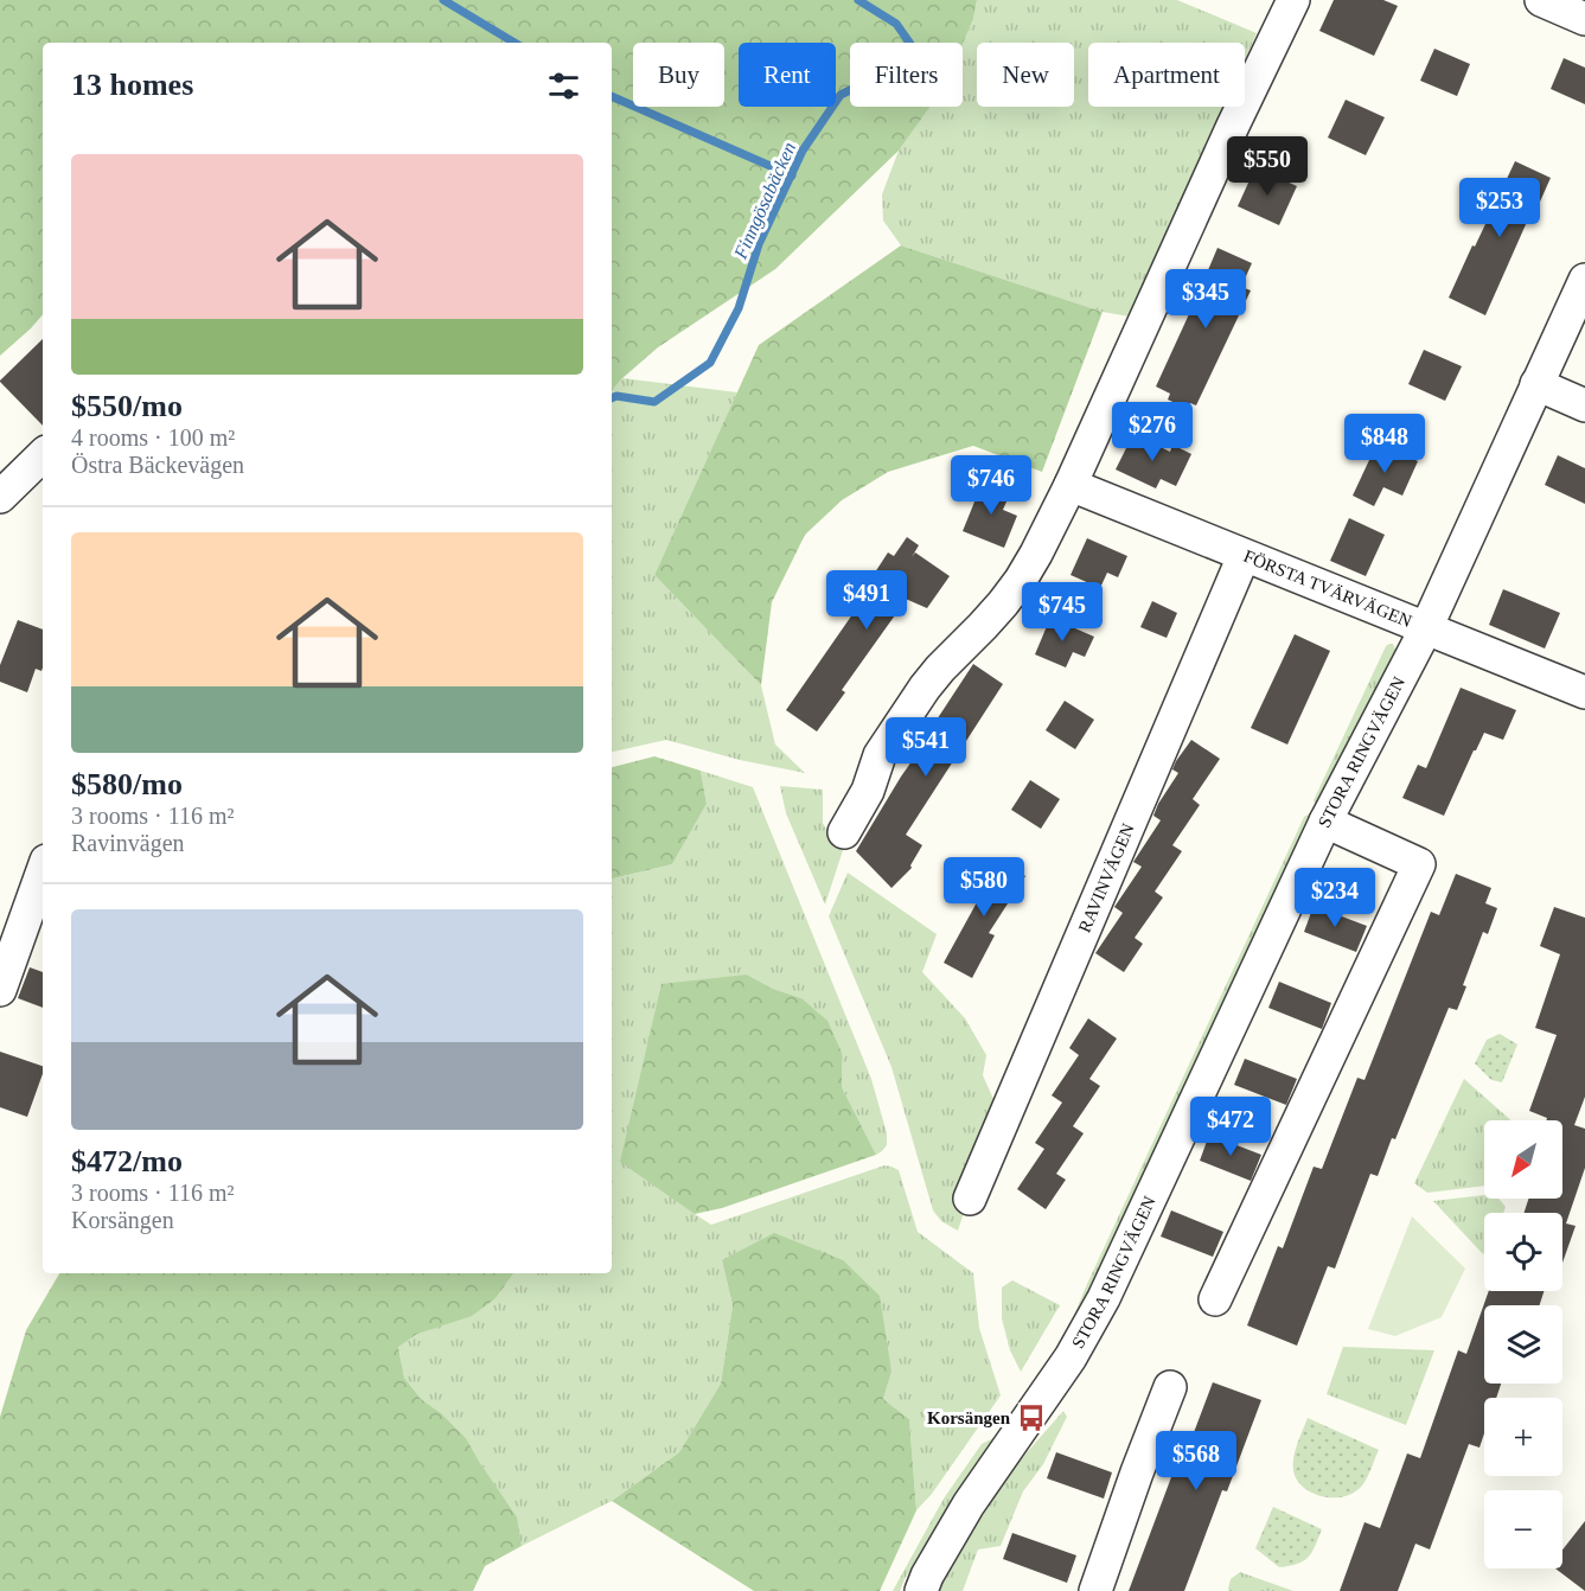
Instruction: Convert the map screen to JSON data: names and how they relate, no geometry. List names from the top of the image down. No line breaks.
{"streets":{"street":["FÖRSTA TVÄRVÄGEN","STORA RINGVÄGEN","RAVINVÄGEN"]},"crossings":[["FÖRSTA TVÄRVÄGEN","STORA RINGVÄGEN"],["FÖRSTA TVÄRVÄGEN","RAVINVÄGEN"]],"water":["Finngösabäcken"],"places":{"bus stop":["Korsängen"]},"north":"bottom left","page":{"chip":["Buy","Rent","Filters","New","Apartment"],"heading":"13 homes","list":[{"name":"$550/mo","note":"4 rooms · 100 m² · Östra Bäckevägen"},{"name":"$580/mo","note":"3 rooms · 116 m² · Ravinvägen"},{"name":"$472/mo","note":"3 rooms · 116 m² · Korsängen"}],"price":["$550","$253","$345","$276","$848","$746","$491","$745","$541","$580","$234","$472","$568"],"map_buttons":["+","−"]}}
